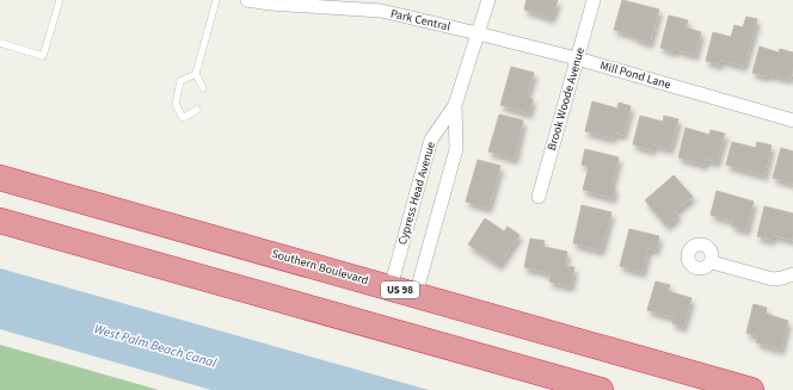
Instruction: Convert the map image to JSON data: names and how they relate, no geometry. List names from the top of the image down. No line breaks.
{"streets":{"highway":["Southern Boulevard","US 98"],"street":["Park Central","Mill Pond Lane","Brook Woode Avenue","Cypress Head Avenue"]},"crossings":[["Park Central","Mill Pond Lane"],["Park Central","Cypress Head Avenue"],["Mill Pond Lane","Brook Woode Avenue"],["Mill Pond Lane","Cypress Head Avenue"],["Cypress Head Avenue","Southern Boulevard"]],"water":["West Palm Beach Canal"]}
